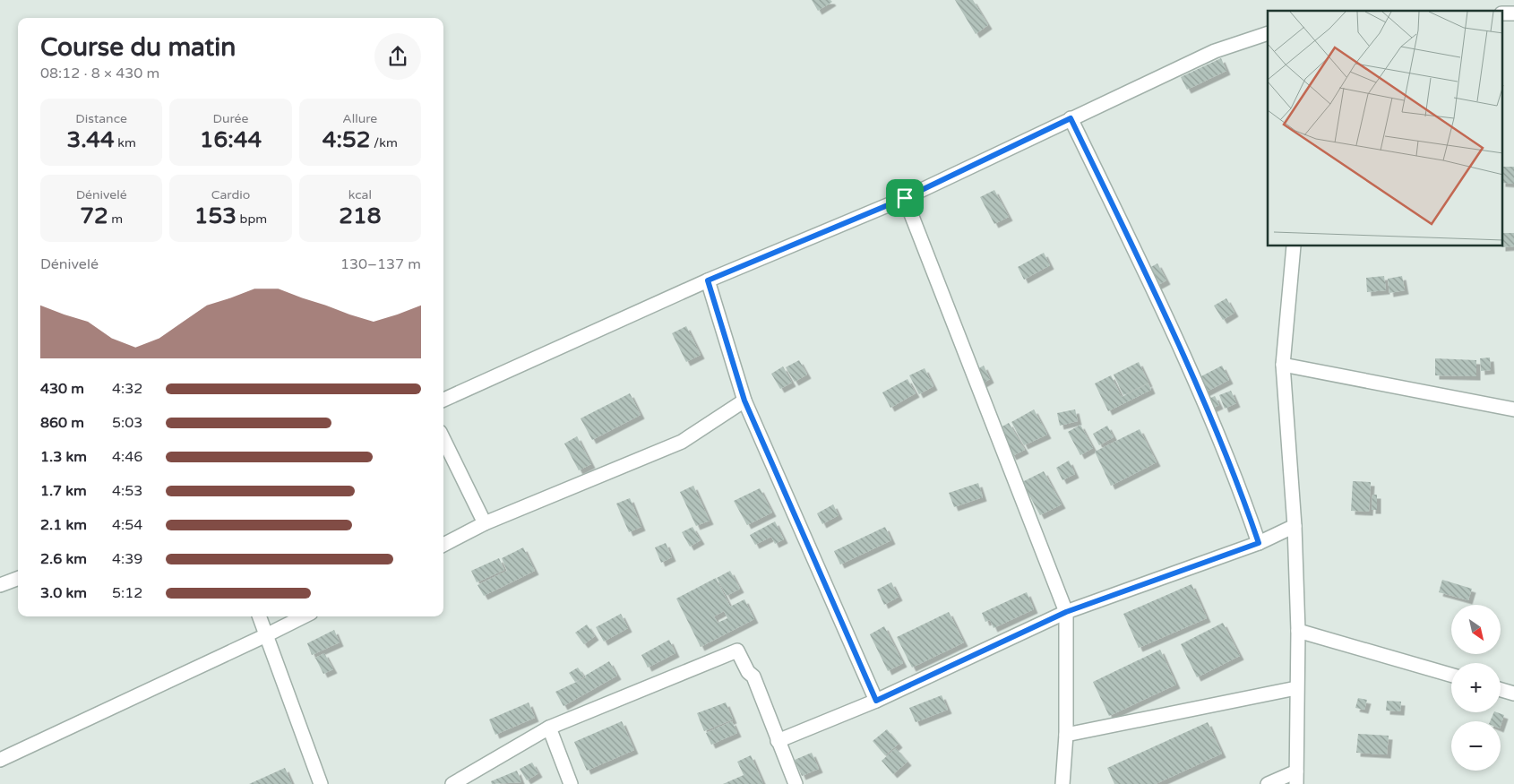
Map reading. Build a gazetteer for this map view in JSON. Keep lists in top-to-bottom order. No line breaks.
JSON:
{"north":"bottom right","page":{"heading":["Course du matin","08:12 · 8 × 430 m"],"stats":[["Distance","3.44 km"],["Durée","16:44"],["Allure","4:52 /km"],["Dénivelé","72 m"],["Cardio","153 bpm"],["kcal","218"]],"chart":["Dénivelé","130–137 m"],"list":[{"name":"430 m","note":"4:32"},{"name":"860 m","note":"5:03"},{"name":"1.3 km","note":"4:46"},{"name":"1.7 km","note":"4:53"},{"name":"2.1 km","note":"4:54"},{"name":"2.6 km","note":"4:39"},{"name":"3.0 km","note":"5:12"}],"map_buttons":["+","−"]}}
